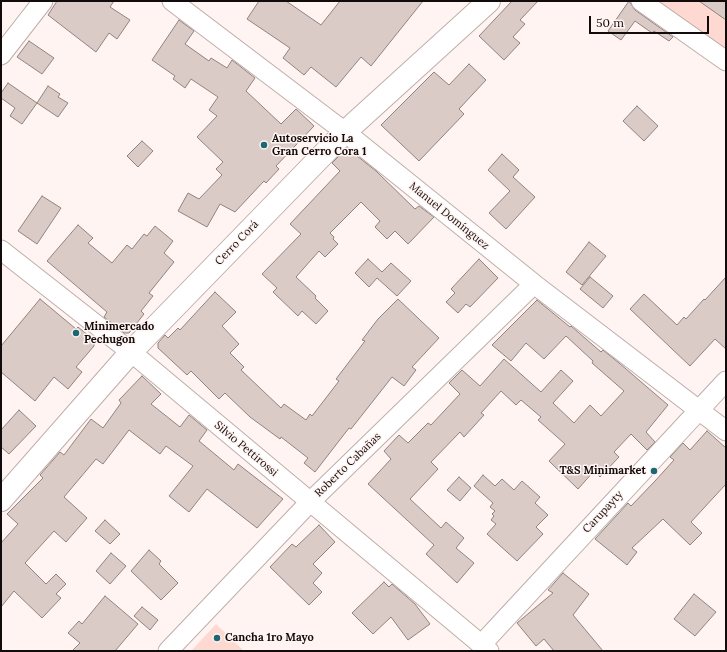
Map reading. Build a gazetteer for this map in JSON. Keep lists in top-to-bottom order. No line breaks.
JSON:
{"streets":{"street":["Manuel Domínguez","Cerro Corá","Silvio Pettirossi","Roberto Cabañas","Carupayty"]},"crossings":[["Manuel Domínguez","Cerro Corá"],["Manuel Domínguez","Roberto Cabañas"],["Manuel Domínguez","Carupayty"],["Cerro Corá","Silvio Pettirossi"],["Silvio Pettirossi","Roberto Cabañas"],["Silvio Pettirossi","Carupayty"]],"places":["Autoservicio La Gran Cerro Cora 1","Minimercado Pechugon","T&S Minimarket","Cancha 1ro Mayo"],"scale_bar":"50 m"}
